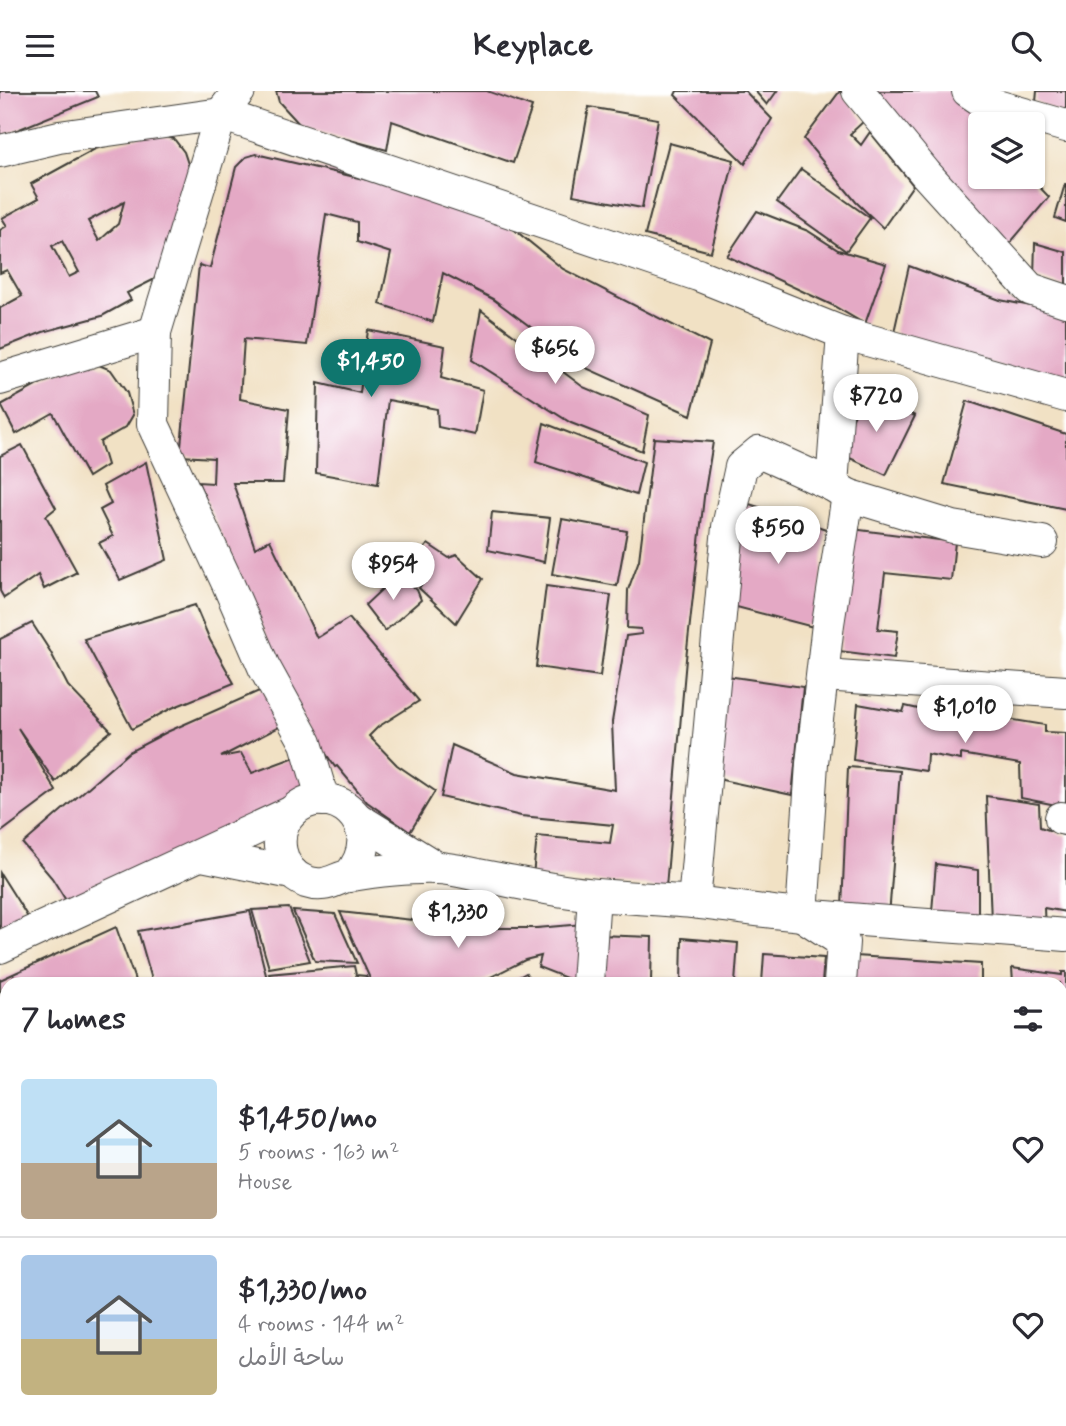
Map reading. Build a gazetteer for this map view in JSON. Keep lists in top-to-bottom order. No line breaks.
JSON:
{"page":{"header":"Keyplace","price":["$656","$1,450","$720","$550","$954","$1,010","$1,330"],"heading":"7 homes","list":[{"name":"$1,450/mo","note":"5 rooms · 163 m² · House"},{"name":"$1,330/mo","note":"4 rooms · 144 m² · ساحة الأمل"}]}}
